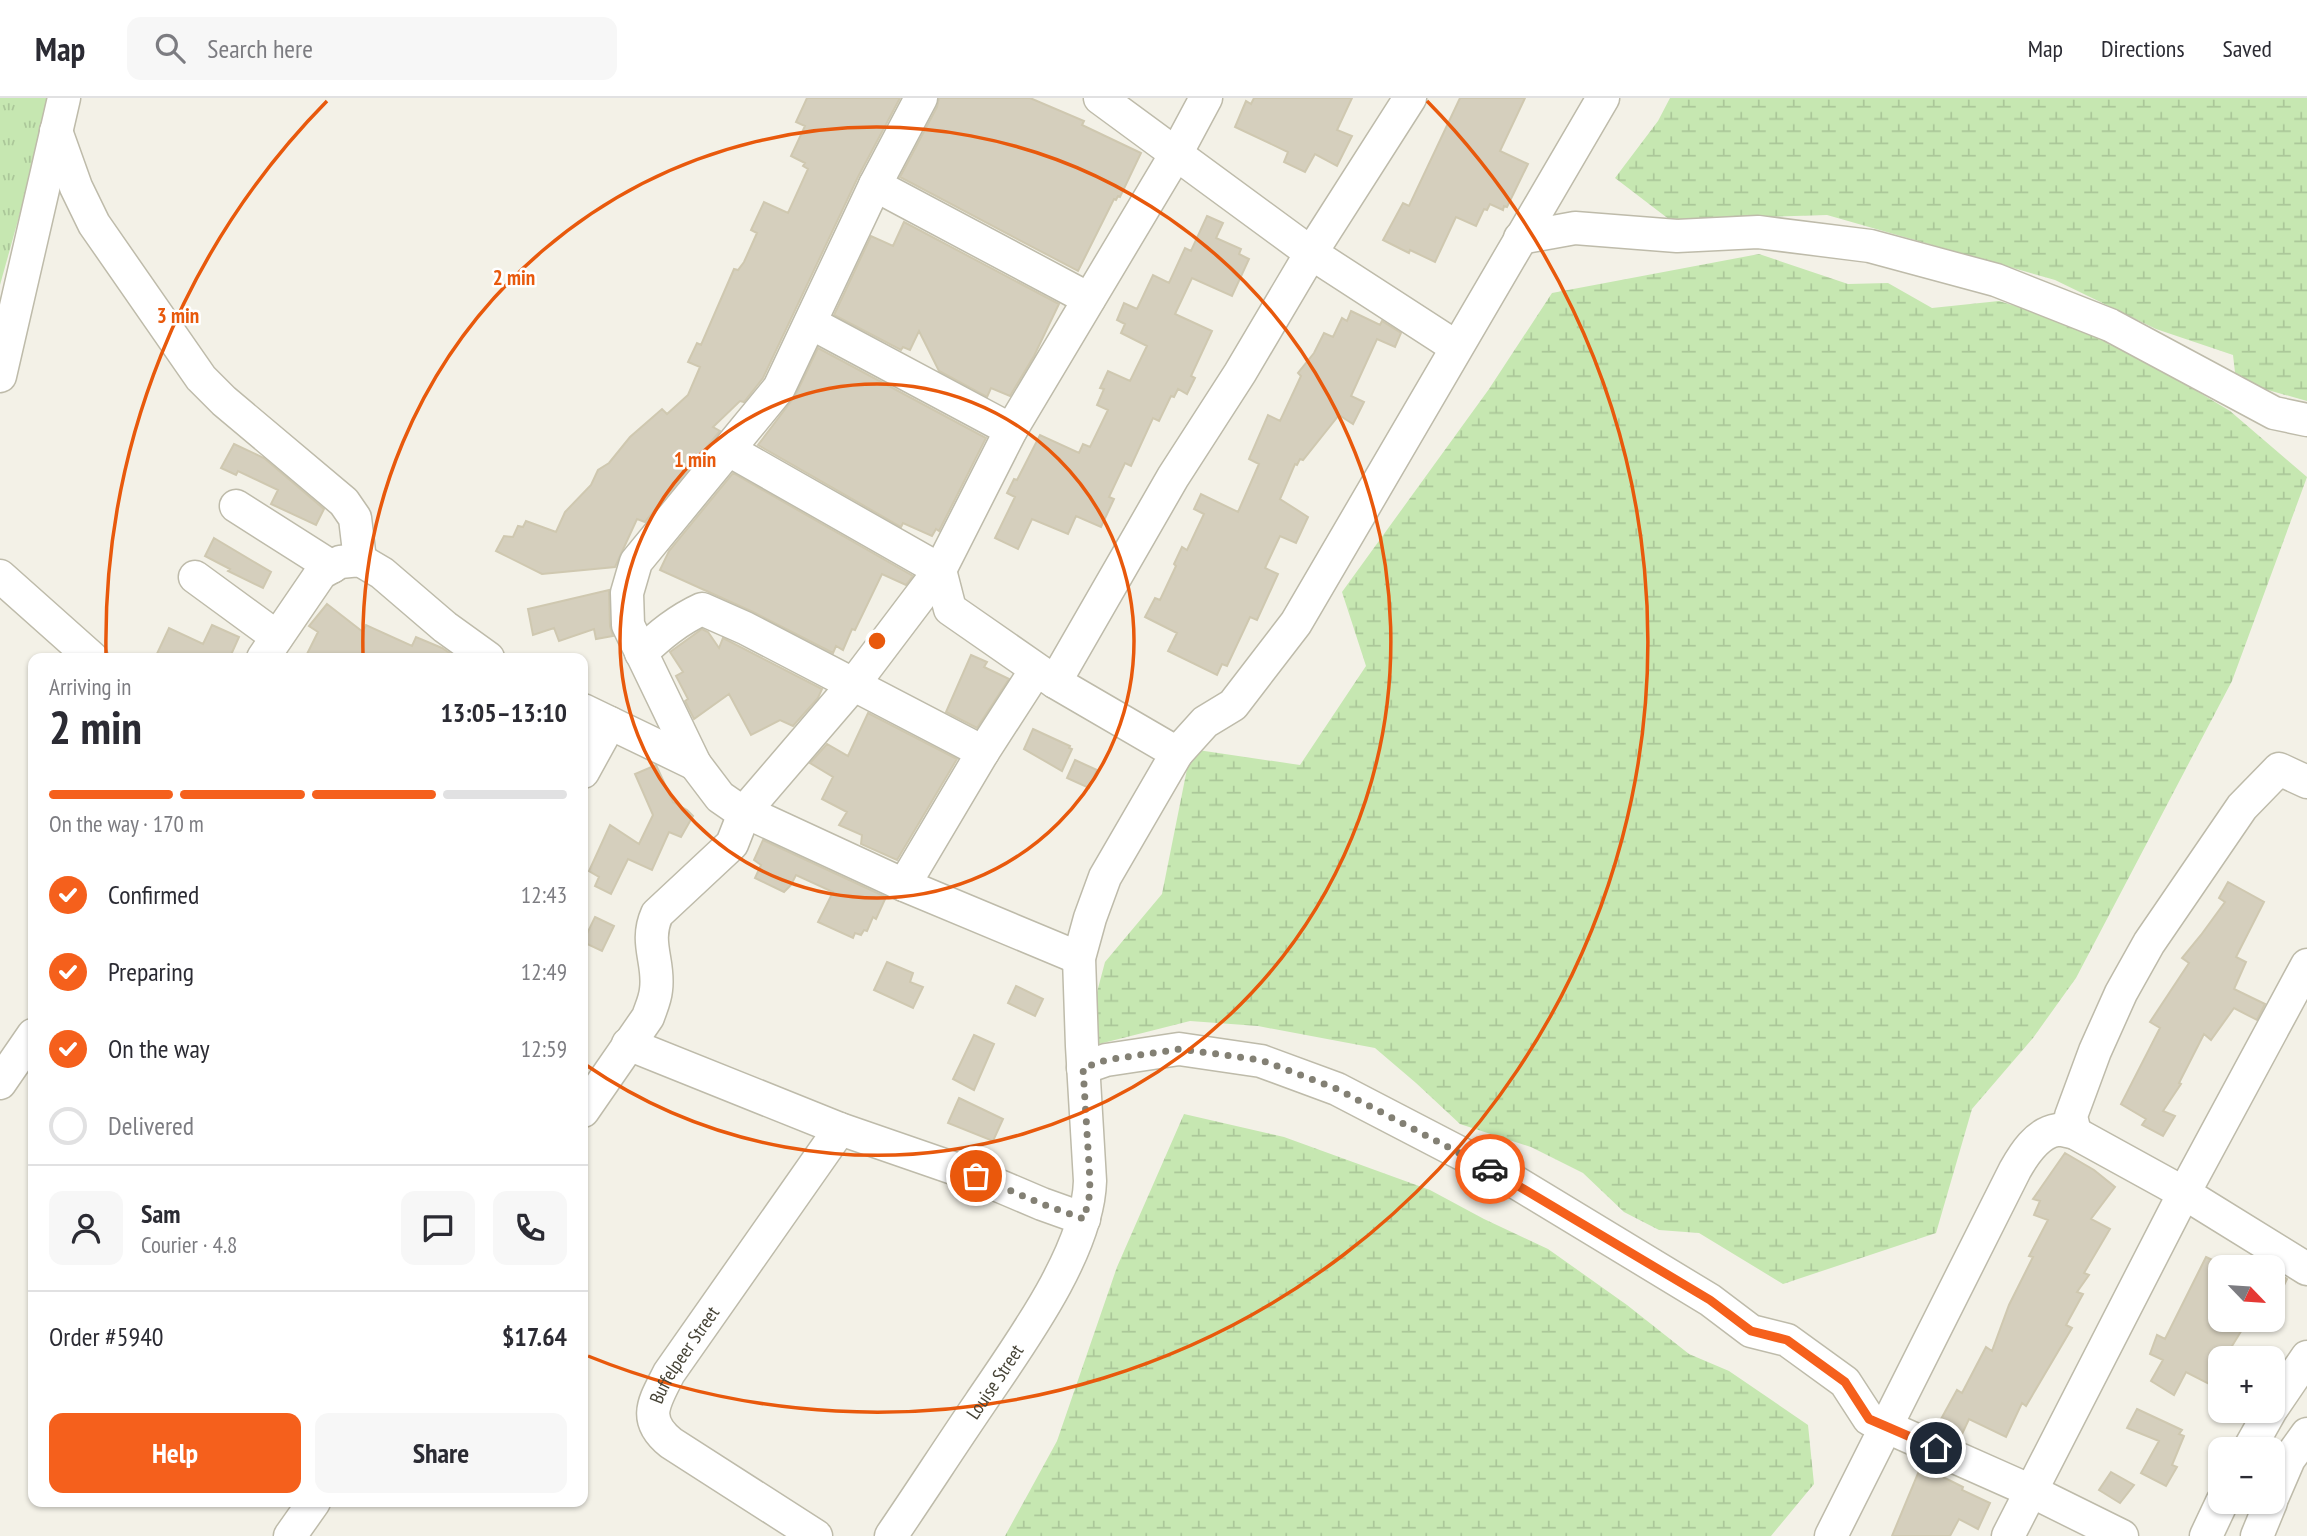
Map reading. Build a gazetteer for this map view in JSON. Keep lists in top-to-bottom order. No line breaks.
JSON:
{"streets":{"street":["Buffelpeer Street","Louise Street"]},"north":"bottom right","page":{"header":"Map","search":"Search here","nav":["Map","Directions","Saved"],"heading":["2 min","Arriving in","13:05–13:10"],"panel":["Sam","Courier · 4.8","Order #5940","$17.64"],"bar":"On the way · 170 m","list":[["Confirmed","12:43"],["Preparing","12:49"],["On the way","12:59"],"Delivered"],"map_buttons":["+","−"],"buttons":["Help","Share"]},"rings":["2 min","3 min","1 min"]}
